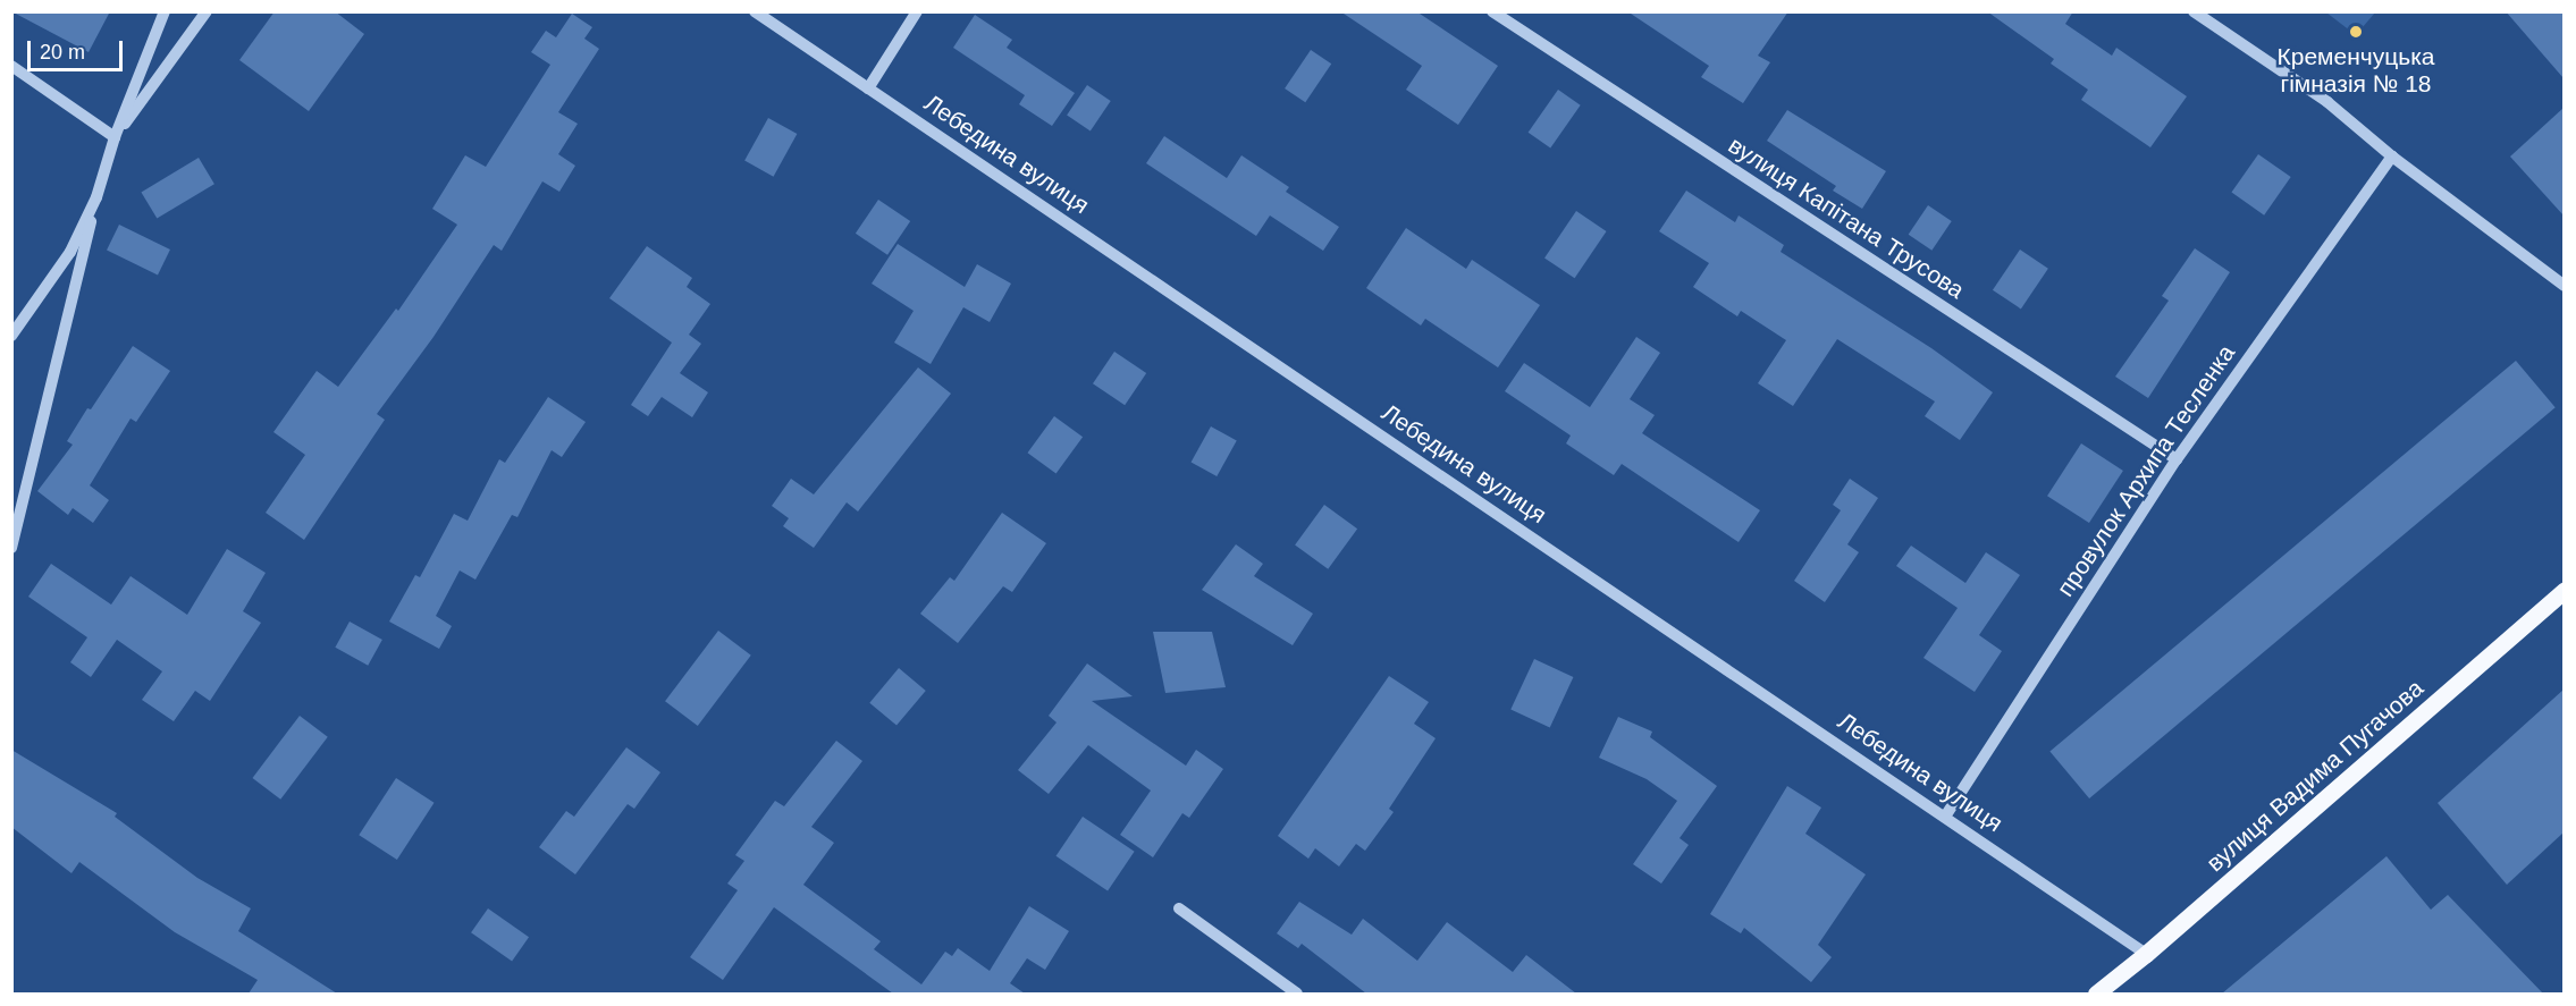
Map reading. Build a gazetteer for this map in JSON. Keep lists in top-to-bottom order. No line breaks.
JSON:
{"streets":{"main road":["вулиця Вадима Пугачова"],"street":["Лебедина вулиця","вулиця Капітана Трусова","провулок Архипа Тесленка"]},"crossings":[["Лебедина вулиця","провулок Архипа Тесленка"],["Лебедина вулиця","вулиця Вадима Пугачова"],["вулиця Капітана Трусова","провулок Архипа Тесленка"]],"places":["Кременчуцька гімназія № 18"],"scale_bar":"20 m"}
